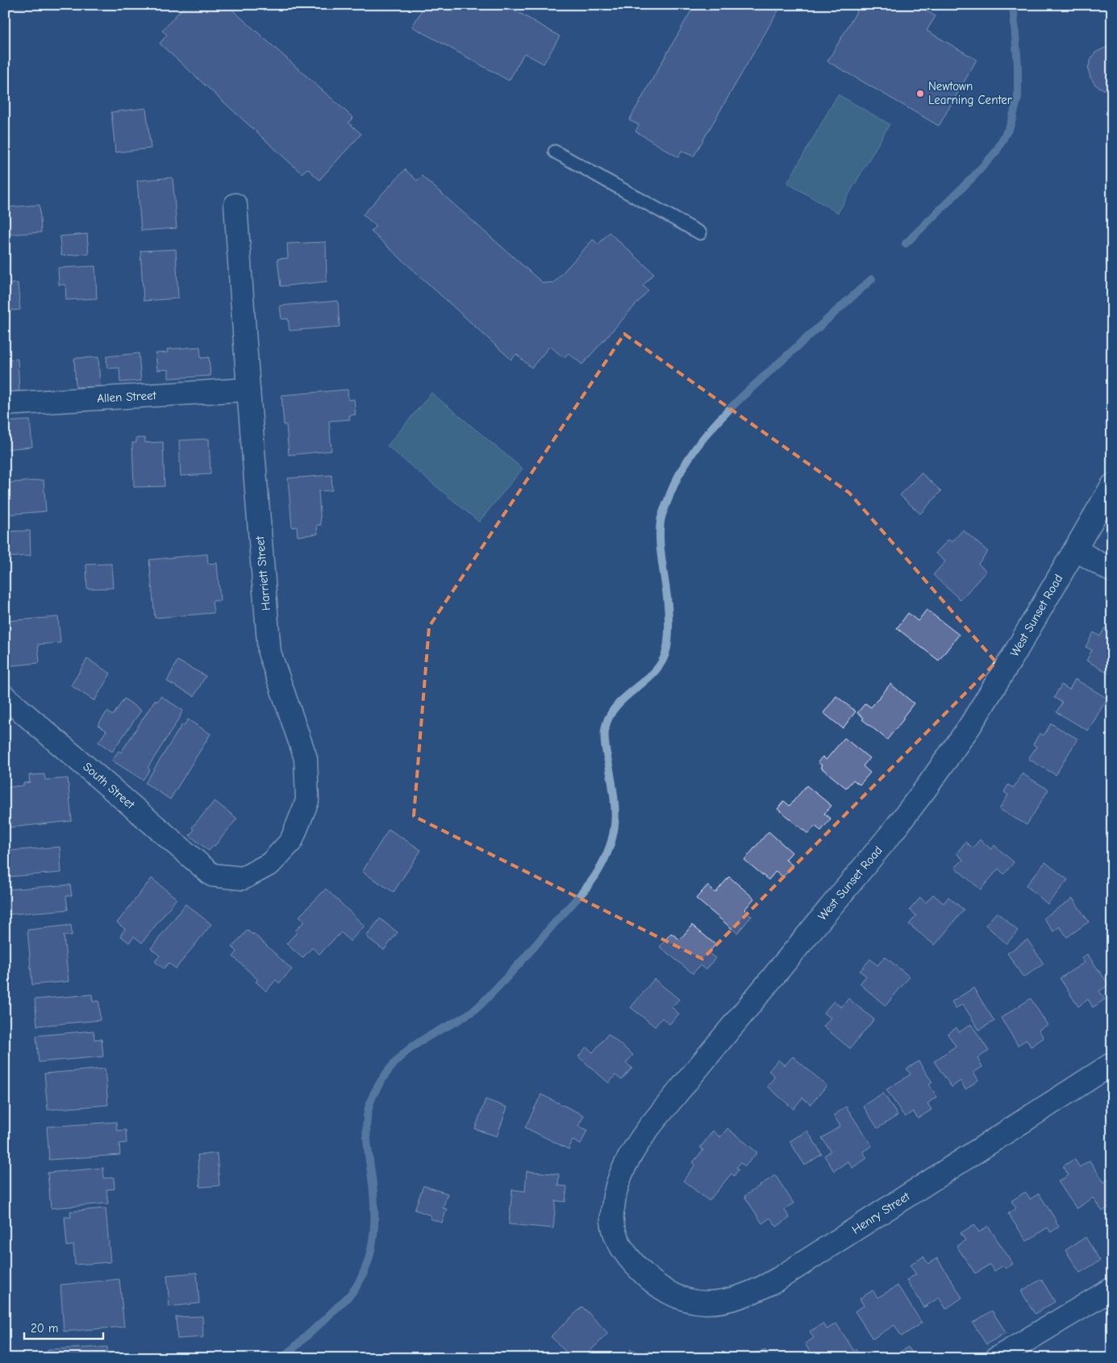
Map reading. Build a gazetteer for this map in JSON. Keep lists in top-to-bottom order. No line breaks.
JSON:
{"streets":{"street":["Allen Street","Harriett Street","West Sunset Road","South Street","Henry Street"]},"crossings":[["Allen Street","Harriett Street"],["Harriett Street","South Street"],["West Sunset Road","Henry Street"]],"places":["Newtown Learning Center"],"scale_bar":"20 m"}
